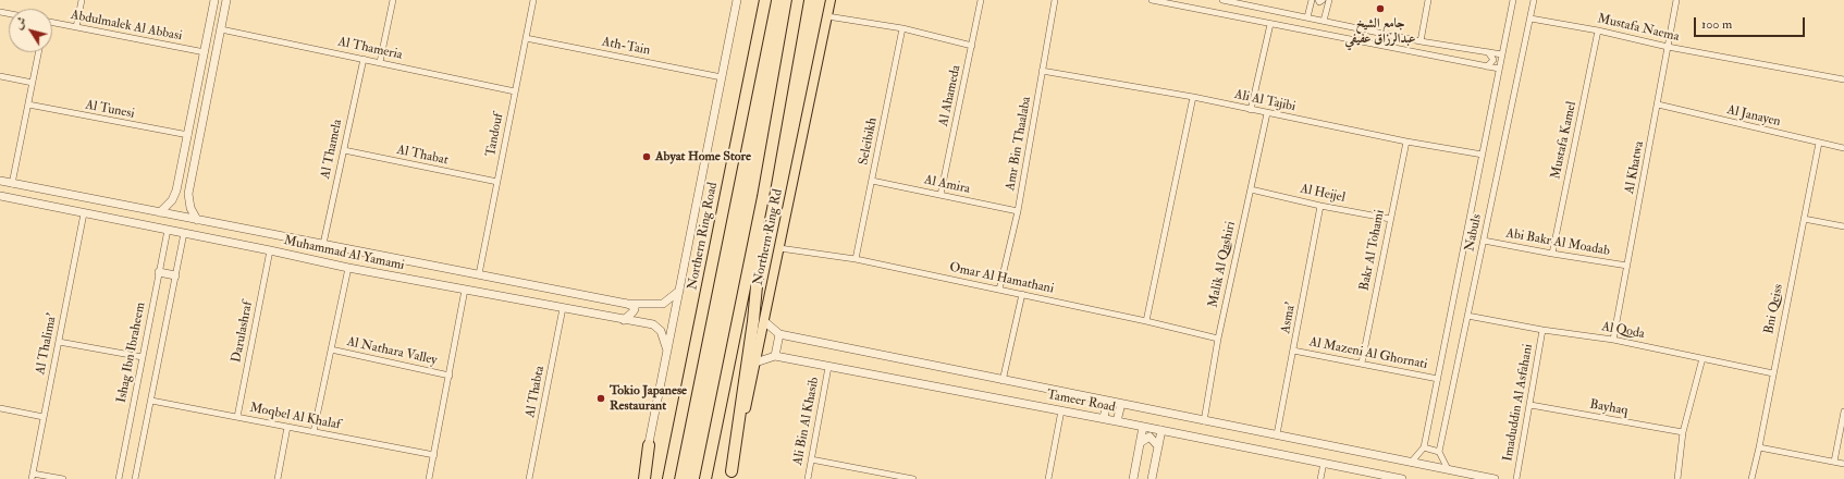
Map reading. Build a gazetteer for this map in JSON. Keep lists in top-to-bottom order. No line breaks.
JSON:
{"streets":{"highway":["Northern Ring Road"],"main road":["Northern Ring Rd"],"street":["Abdulmalek Al Abbasi","Mustafa Naema","Ath-Tain","Al Thameria","Al Ahameda","Ali Al Tajibi","Al Tunesi","Al Janayen","Tandouf","Mustafa Kamel","Seleibikh","Amr Bin Thaalaba","Al Thamela","Al Thabat","Al Khatwa","Al Amira","Al Heijel","Nabuls","Abi Bakr Al Moadab","Bakr Al Tohami","Muhammad Al Yamami","Malik Al Qashiri","Omar Al Hamathani","Bni Qeiss","Asma'","Al Qoda","Darulashraf","Al Thalima'","Al Nathara Valley","Ishag Ibn Ibraheem","Al Mazeni Al Ghornati","Al Thabta","Tameer Road","Imaduddin Al Asfahani","Bayhaq","Moqbel Al Khalaf","Ali Bin Al Khasib"]},"crossings":[["Mustafa Naema","Mustafa Kamel"],["Mustafa Naema","Al Khatwa"],["Mustafa Naema","Nabuls"],["Ath-Tain","Tandouf"],["Al Thameria","Tandouf"],["Al Thameria","Al Thamela"],["Al Ahameda","Al Amira"],["Ali Al Tajibi","Amr Bin Thaalaba"],["Ali Al Tajibi","Nabuls"],["Ali Al Tajibi","Bakr Al Tohami"],["Ali Al Tajibi","Malik Al Qashiri"],["Al Janayen","Al Khatwa"],["Al Janayen","Bni Qeiss"],["Tandouf","Al Thabat"],["Tandouf","Muhammad Al Yamami"],["Mustafa Kamel","Abi Bakr Al Moadab"],["Seleibikh","Al Amira"],["Seleibikh","Omar Al Hamathani"],["Amr Bin Thaalaba","Al Amira"],["Amr Bin Thaalaba","Omar Al Hamathani"],["Al Thamela","Al Thabat"],["Al Thamela","Muhammad Al Yamami"],["Al Khatwa","Abi Bakr Al Moadab"],["Al Khatwa","Al Qoda"],["Al Heijel","Bakr Al Tohami"],["Al Heijel","Malik Al Qashiri"],["Al Heijel","Asma'"],["Nabuls","Abi Bakr Al Moadab"],["Nabuls","Al Qoda"],["Nabuls","Al Mazeni Al Ghornati"],["Northern Ring Rd","Omar Al Hamathani"],["Northern Ring Rd","Tameer Road"],["Bakr Al Tohami","Al Mazeni Al Ghornati"],["Muhammad Al Yamami","Darulashraf"],["Muhammad Al Yamami","Al Thalima'"],["Muhammad Al Yamami","Ishag Ibn Ibraheem"],["Muhammad Al Yamami","Al Thabta"],["Malik Al Qashiri","Omar Al Hamathani"],["Bni Qeiss","Al Qoda"],["Asma'","Al Mazeni Al Ghornati"],["Al Qoda","Imaduddin Al Asfahani"],["Darulashraf","Moqbel Al Khalaf"],["Tameer Road","Ali Bin Al Khasib"],["Imaduddin Al Asfahani","Bayhaq"]],"places":["جامع الشيخ عبدالرزاق عفيفي","Abyat Home Store","Tokio Japanese Restaurant"],"scale_bar":"100 m","north":"top left"}
